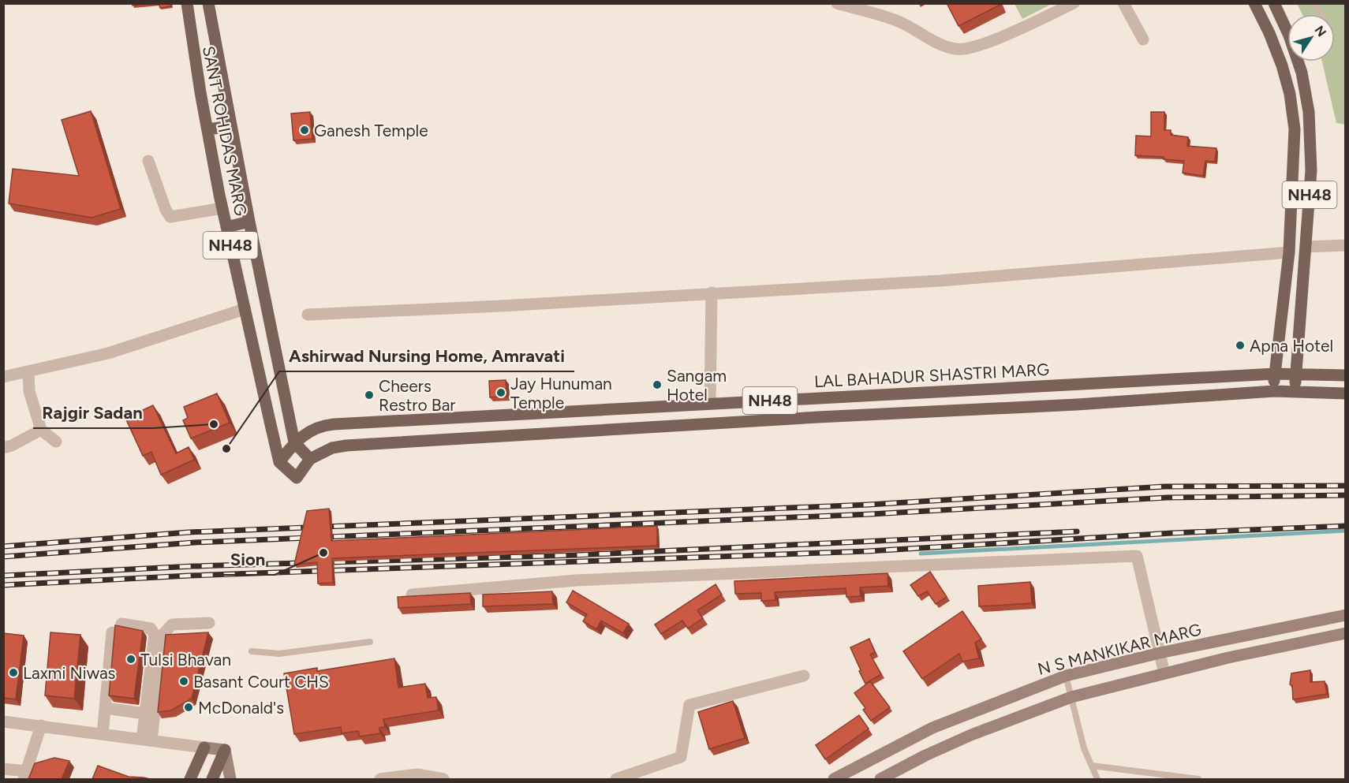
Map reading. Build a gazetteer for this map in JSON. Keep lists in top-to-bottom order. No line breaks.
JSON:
{"streets":{"main road":["SANT ROHIDAS MARG","NH48","LAL BAHADUR SHASTRI MARG","N S MANKIKAR MARG"]},"crossings":[["SANT ROHIDAS MARG","NH48"],["SANT ROHIDAS MARG","LAL BAHADUR SHASTRI MARG"],["NH48","LAL BAHADUR SHASTRI MARG"]],"places":["Ganesh Temple","Apna Hotel","Sangam Hotel","Jay Hunuman Temple","Cheers Restro Bar","Rajgir Sadan","Ashirwad Nursing Home, Amravati","Sion","Tulsi Bhavan","Laxmi Niwas","Basant Court CHS","McDonald's"],"north":"top right"}
